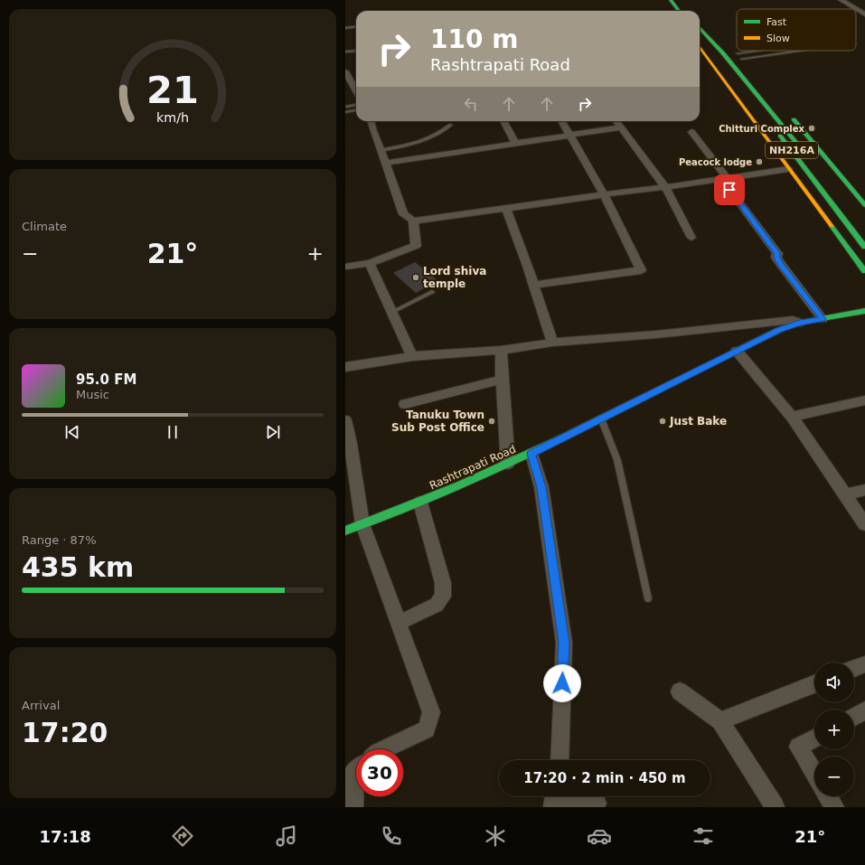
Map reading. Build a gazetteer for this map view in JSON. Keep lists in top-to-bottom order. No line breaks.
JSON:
{"streets":{"main road":["NH216A","Rashtrapati Road"]},"places":["Chitturi Complex","Peacock lodge","Lord shiva temple","Tanuku Town Sub Post Office","Just Bake"],"legend":["Fast","Slow"],"page":{"turn":["110 m","Rashtrapati Road"],"tile":["Climate",["Range · 87%","435 km"],["Arrival","17:20"]],"heat":["−","21°","+"],"song":["95.0 FM","Music"],"map_buttons":["+","−"],"limit":"30","trip":"17:20 · 2 min · 450 m","tabs":["17:18","21°"],"gauge":["21","km/h"]}}
